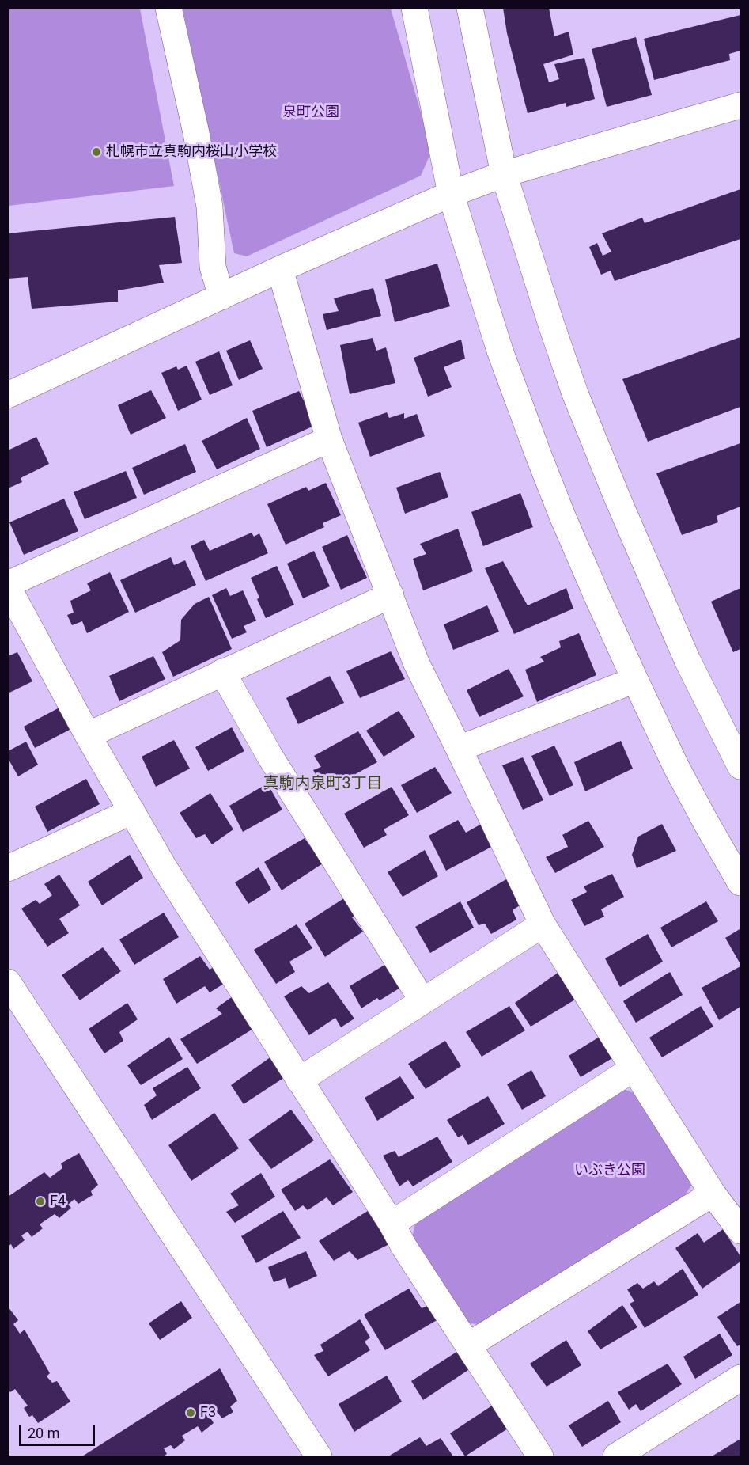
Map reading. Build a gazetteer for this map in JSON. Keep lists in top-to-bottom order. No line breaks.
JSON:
{"districts":["真駒内泉町3丁目"],"parks":["泉町公園","いぶき公園"],"places":["札幌市立真駒内桜山小学校","F4","F3"],"scale_bar":"20 m"}
